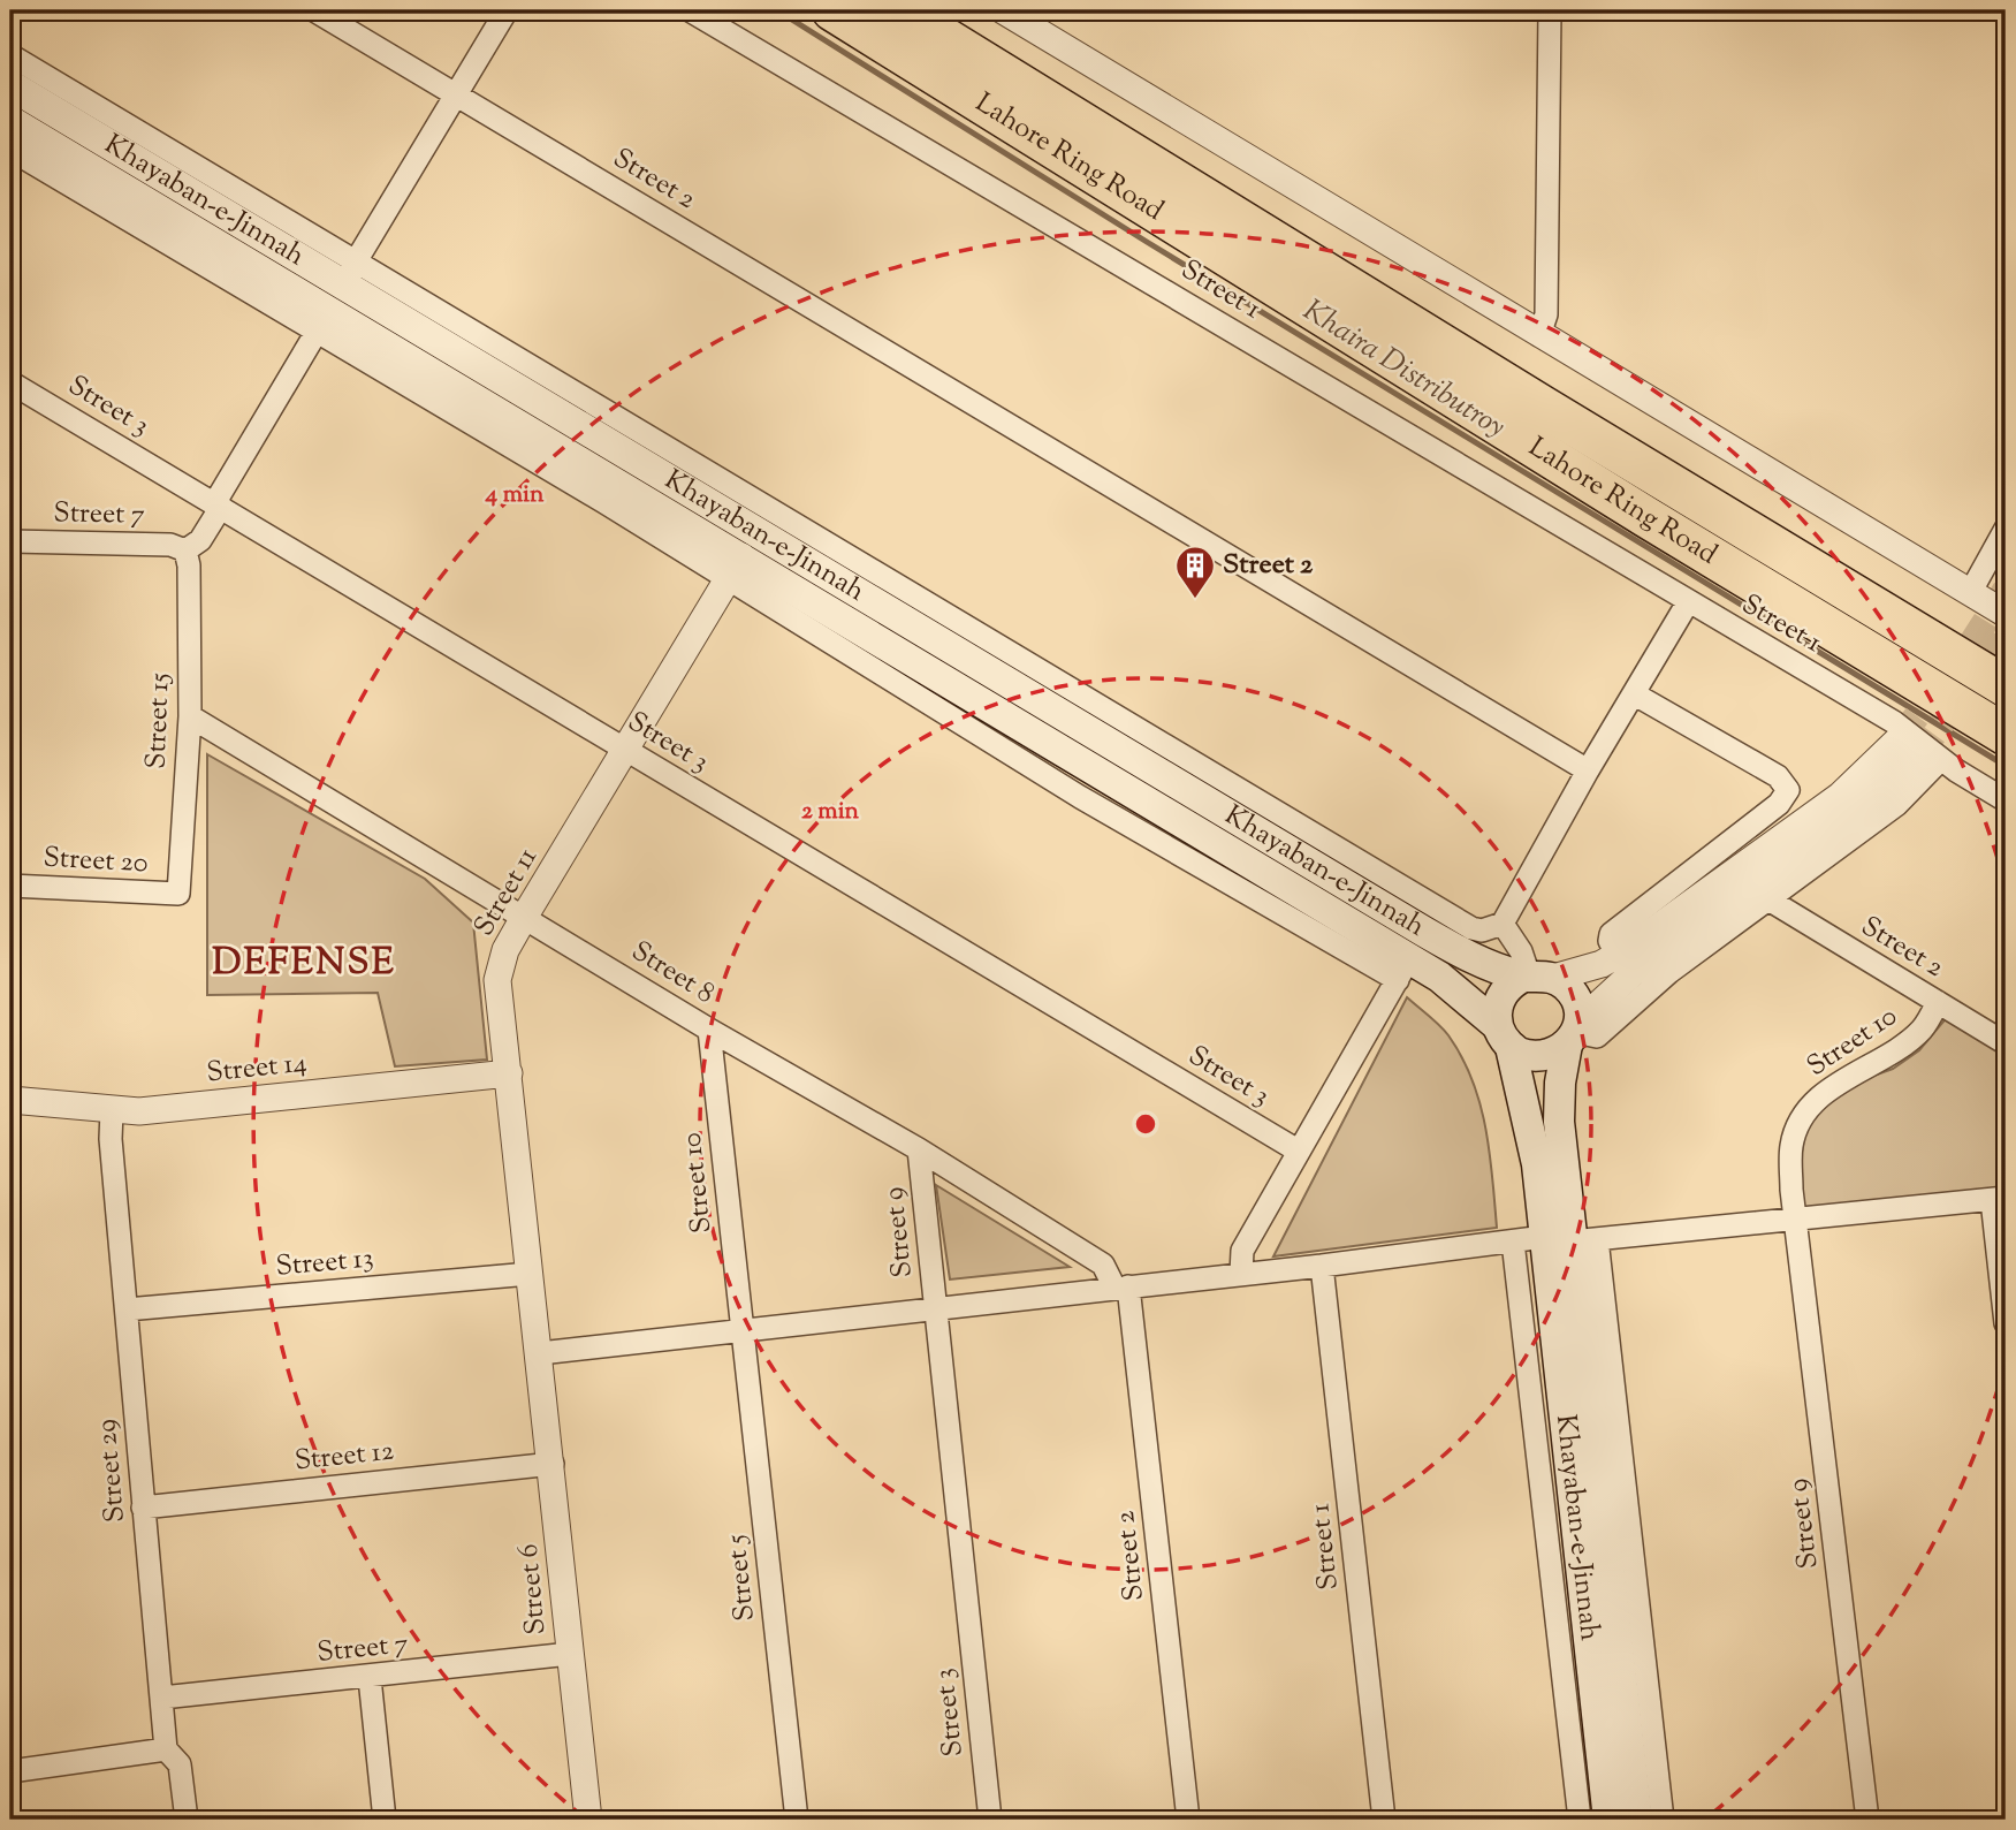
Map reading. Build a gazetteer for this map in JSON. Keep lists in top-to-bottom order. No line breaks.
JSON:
{"streets":{"highway":["Lahore Ring Road"],"main road":["Khayaban-e-Jinnah"],"street":["Street 2","Street 1","Street 3","Street 7","Street 15","Street 20","Street 11","Street 8","Street 10","Street 14","Street 9","Street 13","Street 12","Street 29","Street 5","Street 6"]},"crossings":[["Street 2","Street 8"],["Street 2","Street 10"],["Khayaban-e-Jinnah","Street 11"],["Street 3","Street 11"],["Street 3","Street 9"],["Street 7","Street 15"],["Street 7","Street 29"],["Street 7","Street 6"],["Street 15","Street 20"],["Street 15","Street 8"],["Street 11","Street 8"],["Street 11","Street 14"],["Street 11","Street 13"],["Street 11","Street 6"],["Street 8","Street 10"],["Street 8","Street 9"],["Street 10","Street 9"],["Street 10","Street 5"],["Street 14","Street 29"],["Street 13","Street 29"],["Street 12","Street 29"],["Street 12","Street 6"]],"districts":["DEFENSE"],"water":["Khaira Distributroy"],"places":{"building":["Street 2"]},"rings":["4 min","2 min"]}
